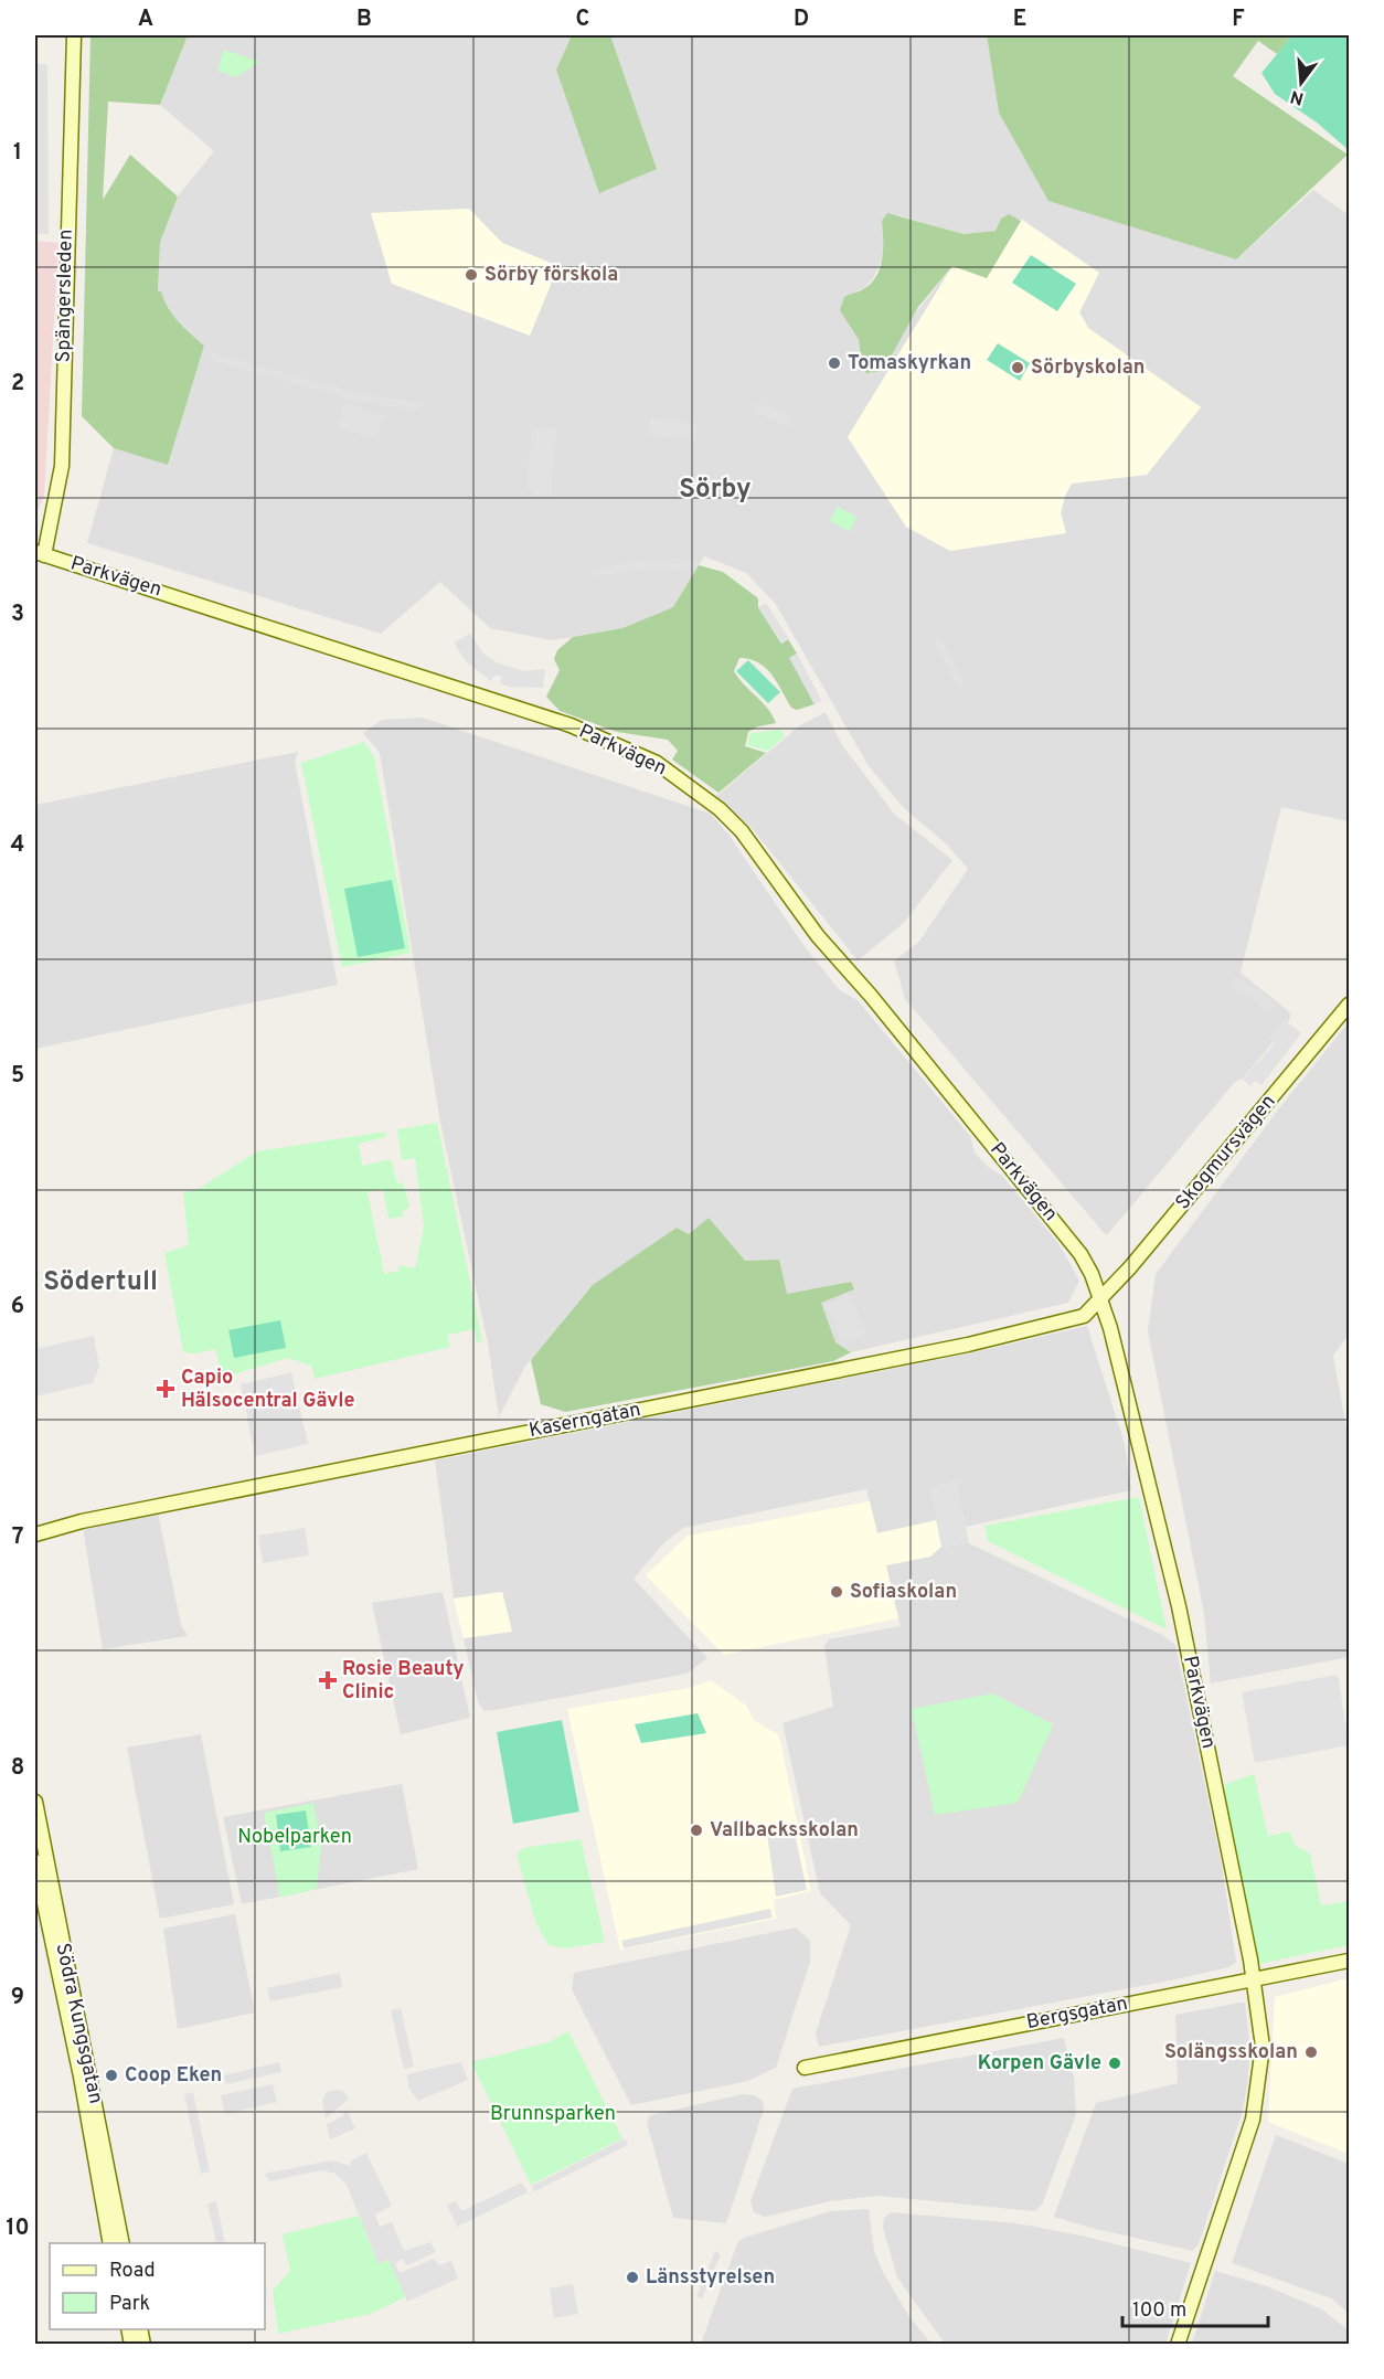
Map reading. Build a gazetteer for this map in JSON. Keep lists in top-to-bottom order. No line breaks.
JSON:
{"streets":{"main road":["Spängersleden","Parkvägen","Skogmursvägen","Kaserngatan","Bergsgatan","Södra Kungsgatan"]},"crossings":[["Spängersleden","Parkvägen"],["Parkvägen","Skogmursvägen"],["Parkvägen","Kaserngatan"],["Parkvägen","Bergsgatan"],["Skogmursvägen","Kaserngatan"]],"districts":["Sörby","Södertull"],"parks":["Nobelparken","Brunnsparken"],"places":{"other":["Sörby förskola","Tomaskyrkan","Sörbyskolan","Sofiaskolan","Vallbacksskolan","Solängsskolan","Korpen Gävle","Coop Eken","Länsstyrelsen"],"health":["Capio Hälsocentral Gävle","Rosie Beauty Clinic"]},"legend":["Road","Park"],"scale_bar":"100 m","north":"bottom","grid":{"columns":["A","B","C","D","E","F"],"rows":["1","2","3","4","5","6","7","8","9","10"]}}
